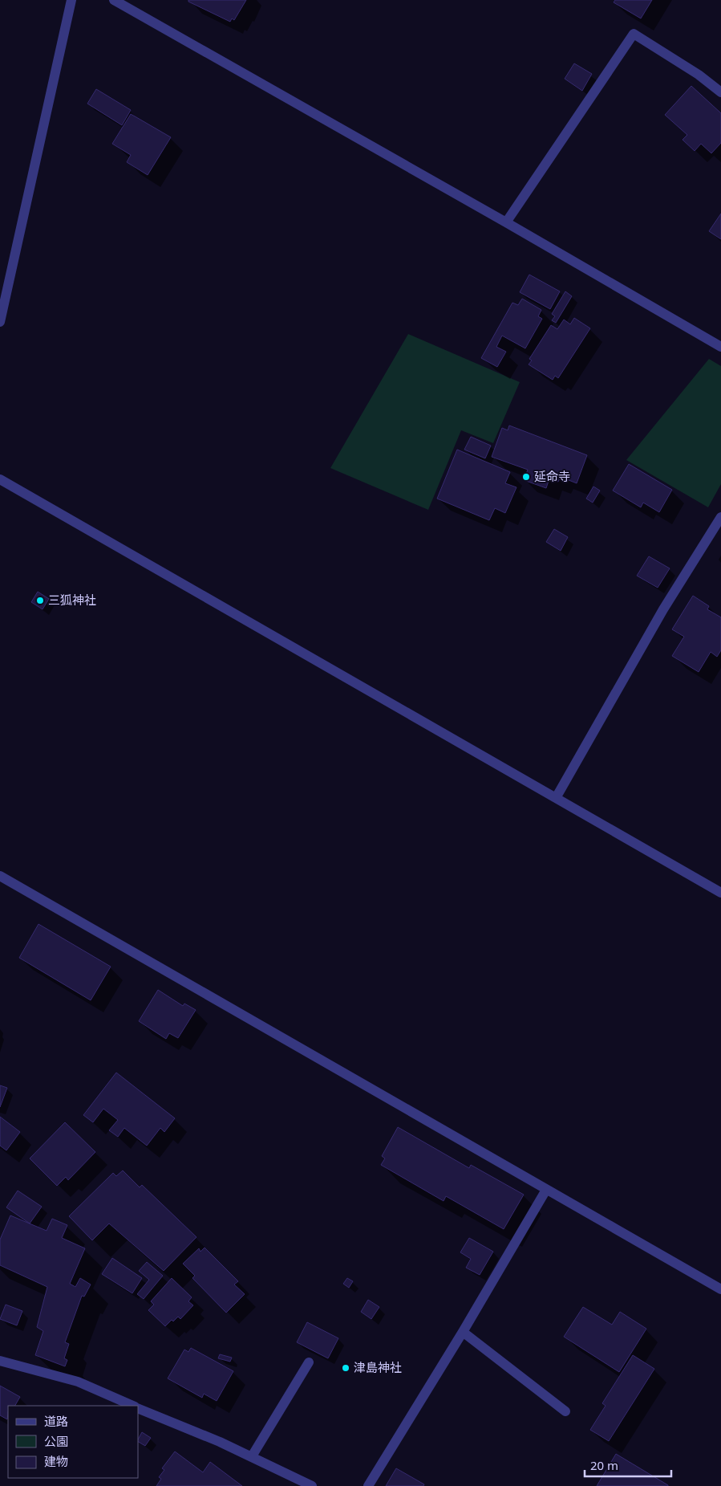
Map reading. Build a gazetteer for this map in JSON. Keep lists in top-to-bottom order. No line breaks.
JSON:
{"places":["延命寺","三狐神社","津島神社"],"legend":["道路","公園","建物"],"scale_bar":"20 m"}
